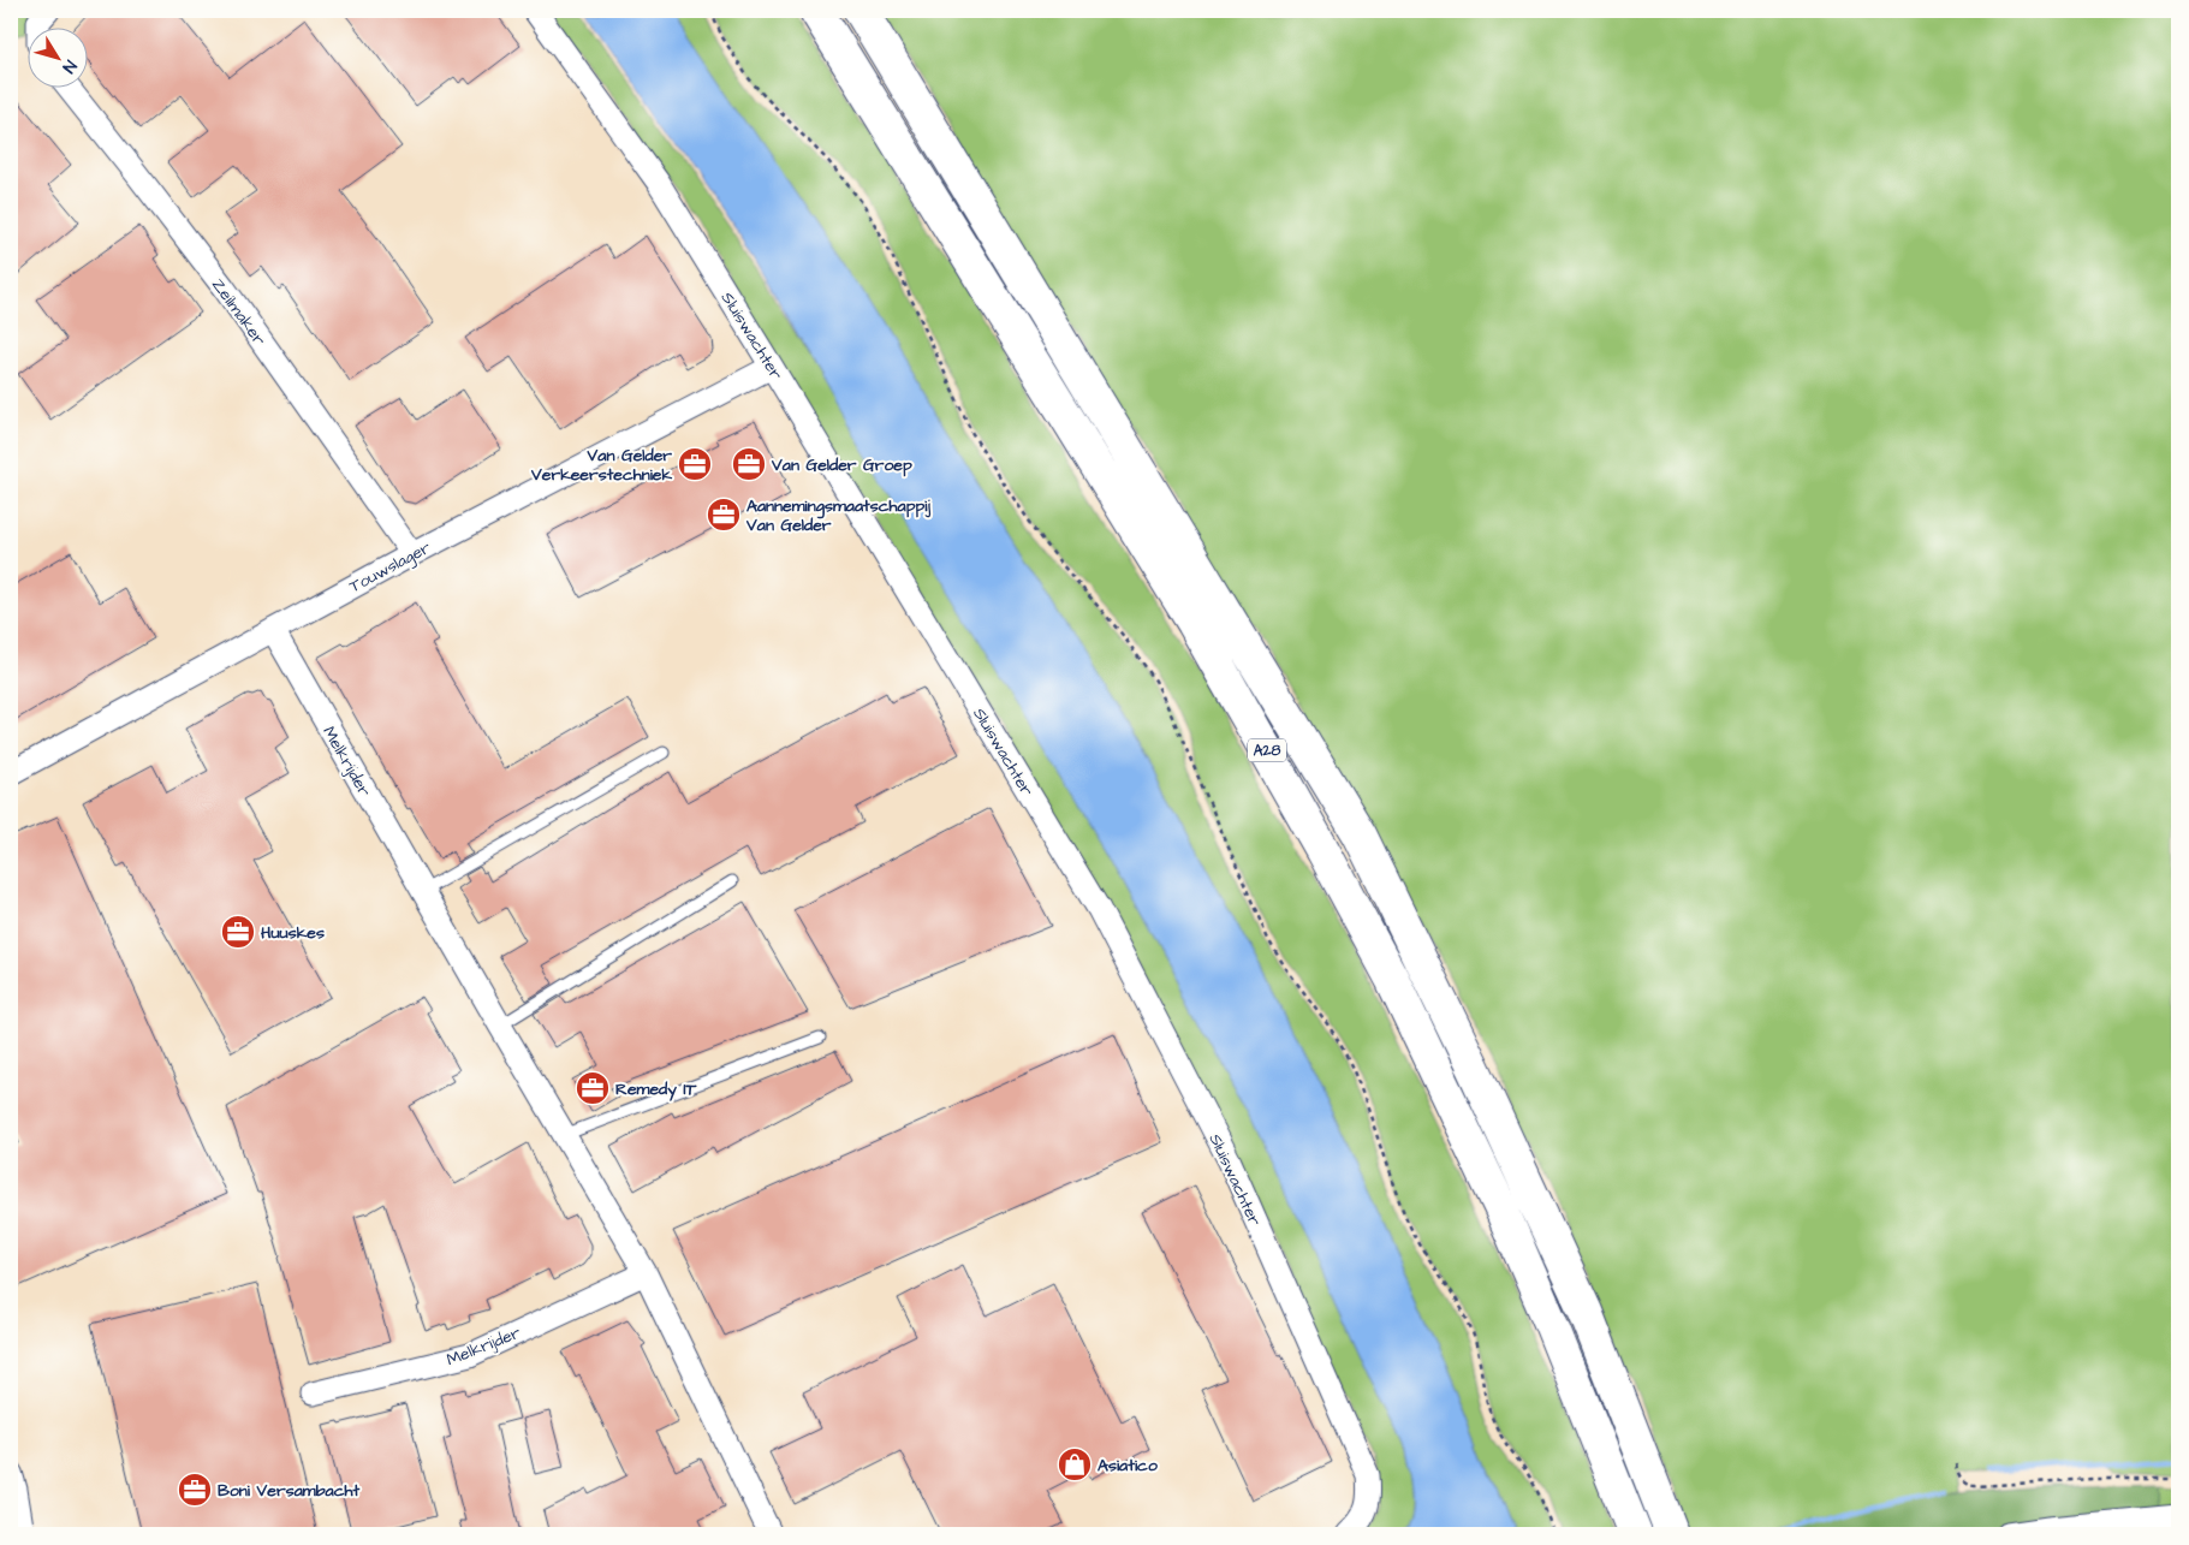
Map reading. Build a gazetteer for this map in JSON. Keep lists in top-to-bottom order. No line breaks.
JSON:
{"streets":{"highway":["A28"],"street":["Zeilmaker","Sluiswachter","Touwslager","Melkrijder"]},"crossings":[["Zeilmaker","Touwslager"],["Sluiswachter","Touwslager"],["Touwslager","Melkrijder"]],"places":{"office":["Van Gelder Verkeerstechniek","Van Gelder Groep","Aannemingsmaatschappij Van Gelder","Huuskes","Remedy IT","Boni Versambacht"],"shop":["Asiatico"]},"north":"bottom right"}
